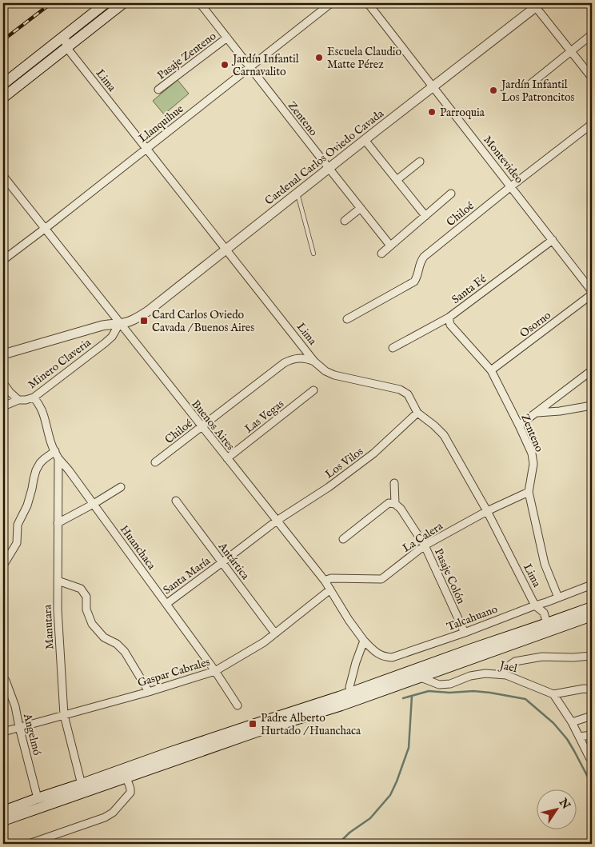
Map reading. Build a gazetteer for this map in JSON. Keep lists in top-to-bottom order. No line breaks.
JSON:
{"streets":{"street":["Pasaje Zenteno","Lima","Zenteno","Llanquihue","Cardenal Carlos Oviedo Cavada","Montevideo","Chiloé","Santa Fé","Osorno","Minero Claveria","Las Vegas","Buenos Aires","Los Vilos","La Calera","Huanchaca","Antártica","Santa María","Pasaje Colón","Talcahuano","Manutara","Jael","Gaspar Cabrales","Angelmó"]},"crossings":[["Pasaje Zenteno","Zenteno"],["Lima","Llanquihue"],["Lima","Cardenal Carlos Oviedo Cavada"],["Lima","Chiloé"],["Lima","Los Vilos"],["Lima","La Calera"],["Lima","Talcahuano"],["Zenteno","Llanquihue"],["Zenteno","Cardenal Carlos Oviedo Cavada"],["Zenteno","Santa Fé"],["Zenteno","Osorno"],["Zenteno","La Calera"],["Zenteno","Talcahuano"],["Llanquihue","Buenos Aires"],["Cardenal Carlos Oviedo Cavada","Montevideo"],["Cardenal Carlos Oviedo Cavada","Minero Claveria"],["Cardenal Carlos Oviedo Cavada","Buenos Aires"],["Montevideo","Chiloé"],["Montevideo","Santa Fé"],["Chiloé","Buenos Aires"],["Minero Claveria","Buenos Aires"],["Minero Claveria","Huanchaca"],["Las Vegas","Buenos Aires"],["Buenos Aires","Los Vilos"],["Buenos Aires","La Calera"],["Buenos Aires","Santa María"],["Buenos Aires","Talcahuano"],["Buenos Aires","Gaspar Cabrales"],["Los Vilos","Santa María"],["La Calera","Pasaje Colón"],["Huanchaca","Santa María"],["Huanchaca","Manutara"],["Huanchaca","Gaspar Cabrales"],["Antártica","Santa María"],["Antártica","Gaspar Cabrales"],["Pasaje Colón","Talcahuano"],["Manutara","Gaspar Cabrales"],["Gaspar Cabrales","Angelmó"]],"places":{"other":["Escuela Claudio Matte Pérez","Jardín Infantil Carnavalito","Jardín Infantil Los Patroncitos","Parroquia"],"transit":["Card Carlos Oviedo Cavada / Buenos Aires","Padre Alberto Hurtado / Huanchaca"]},"north":"top right"}
